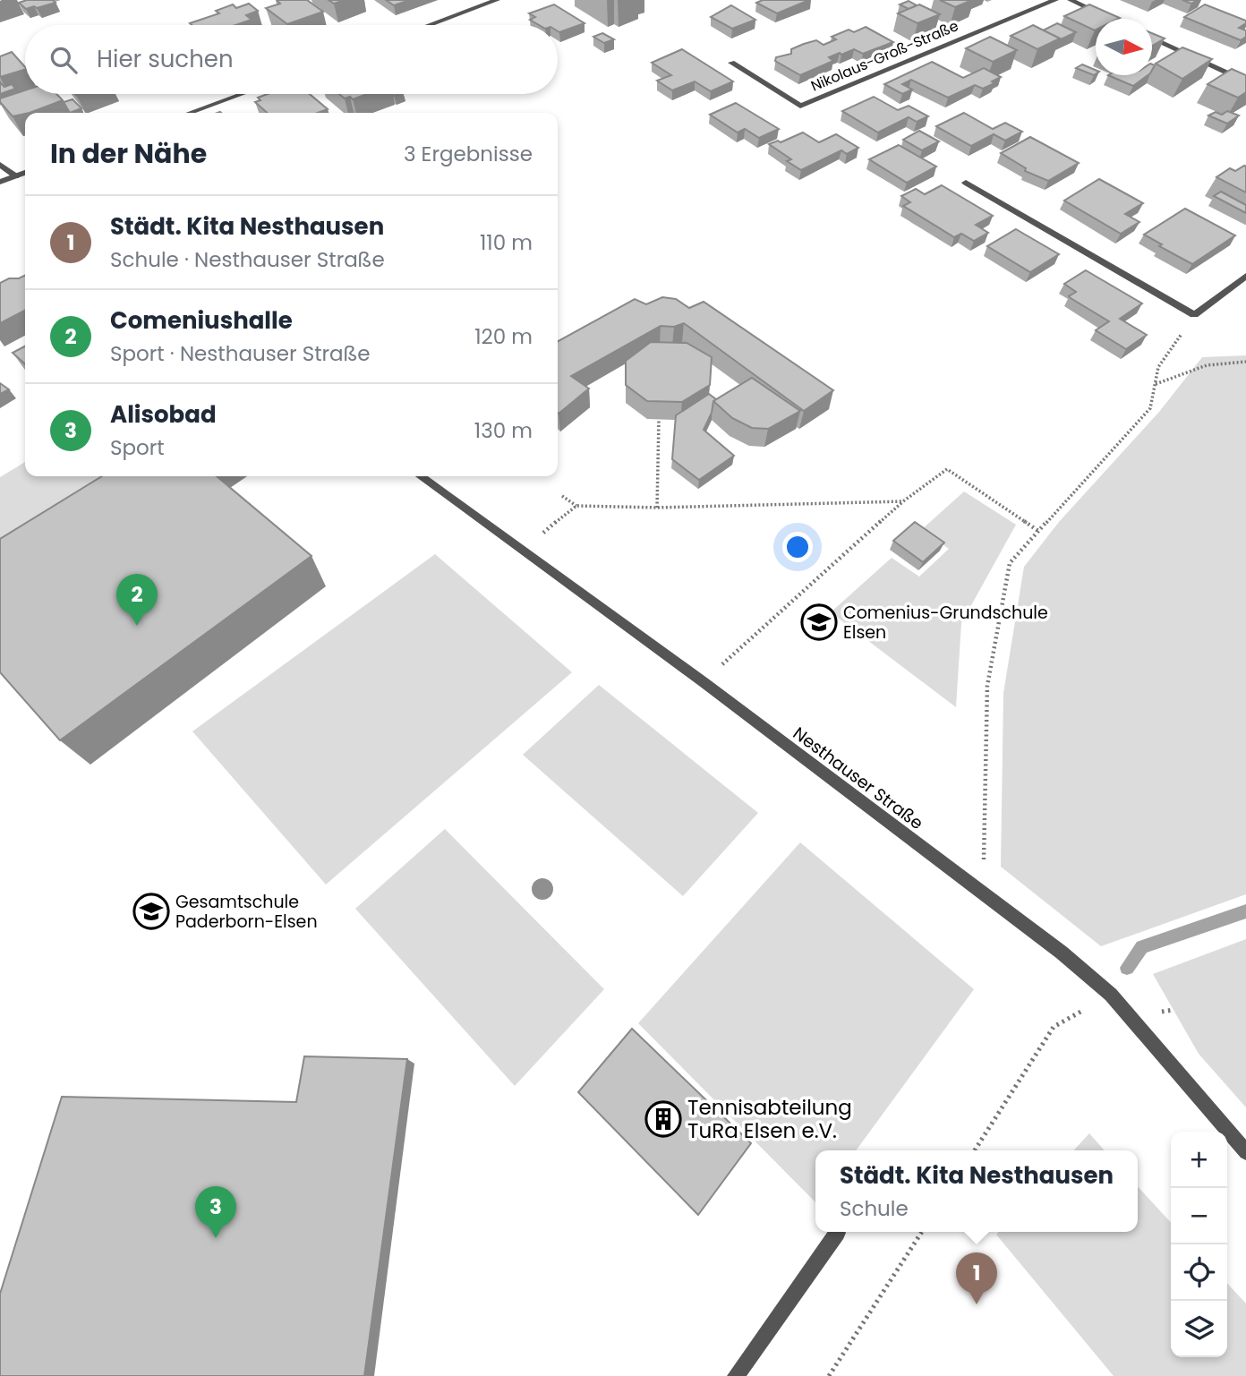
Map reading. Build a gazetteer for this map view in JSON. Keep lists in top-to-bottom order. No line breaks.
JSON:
{"streets":{"street":["Nikolaus-Groß-Straße","Nesthauser Straße"]},"places":{"school or university":["Comenius-Grundschule Elsen","Gesamtschule Paderborn-Elsen"],"building":["Tennisabteilung TuRa Elsen e.V."]},"north":"right","page":{"search":"Hier suchen","heading":["In der Nähe","3 Ergebnisse"],"list":[{"mark":"1","name":"Städt. Kita Nesthausen","note":"Schule · Nesthauser Straße","value":"110 m"},{"mark":"2","name":"Comeniushalle","note":"Sport · Nesthauser Straße","value":"120 m"},{"mark":"3","name":"Alisobad","note":"Sport","value":"130 m"}],"pins":["2","3","1"],"map_buttons":["+","−"],"popup":["Städt. Kita Nesthausen","Schule"]}}
